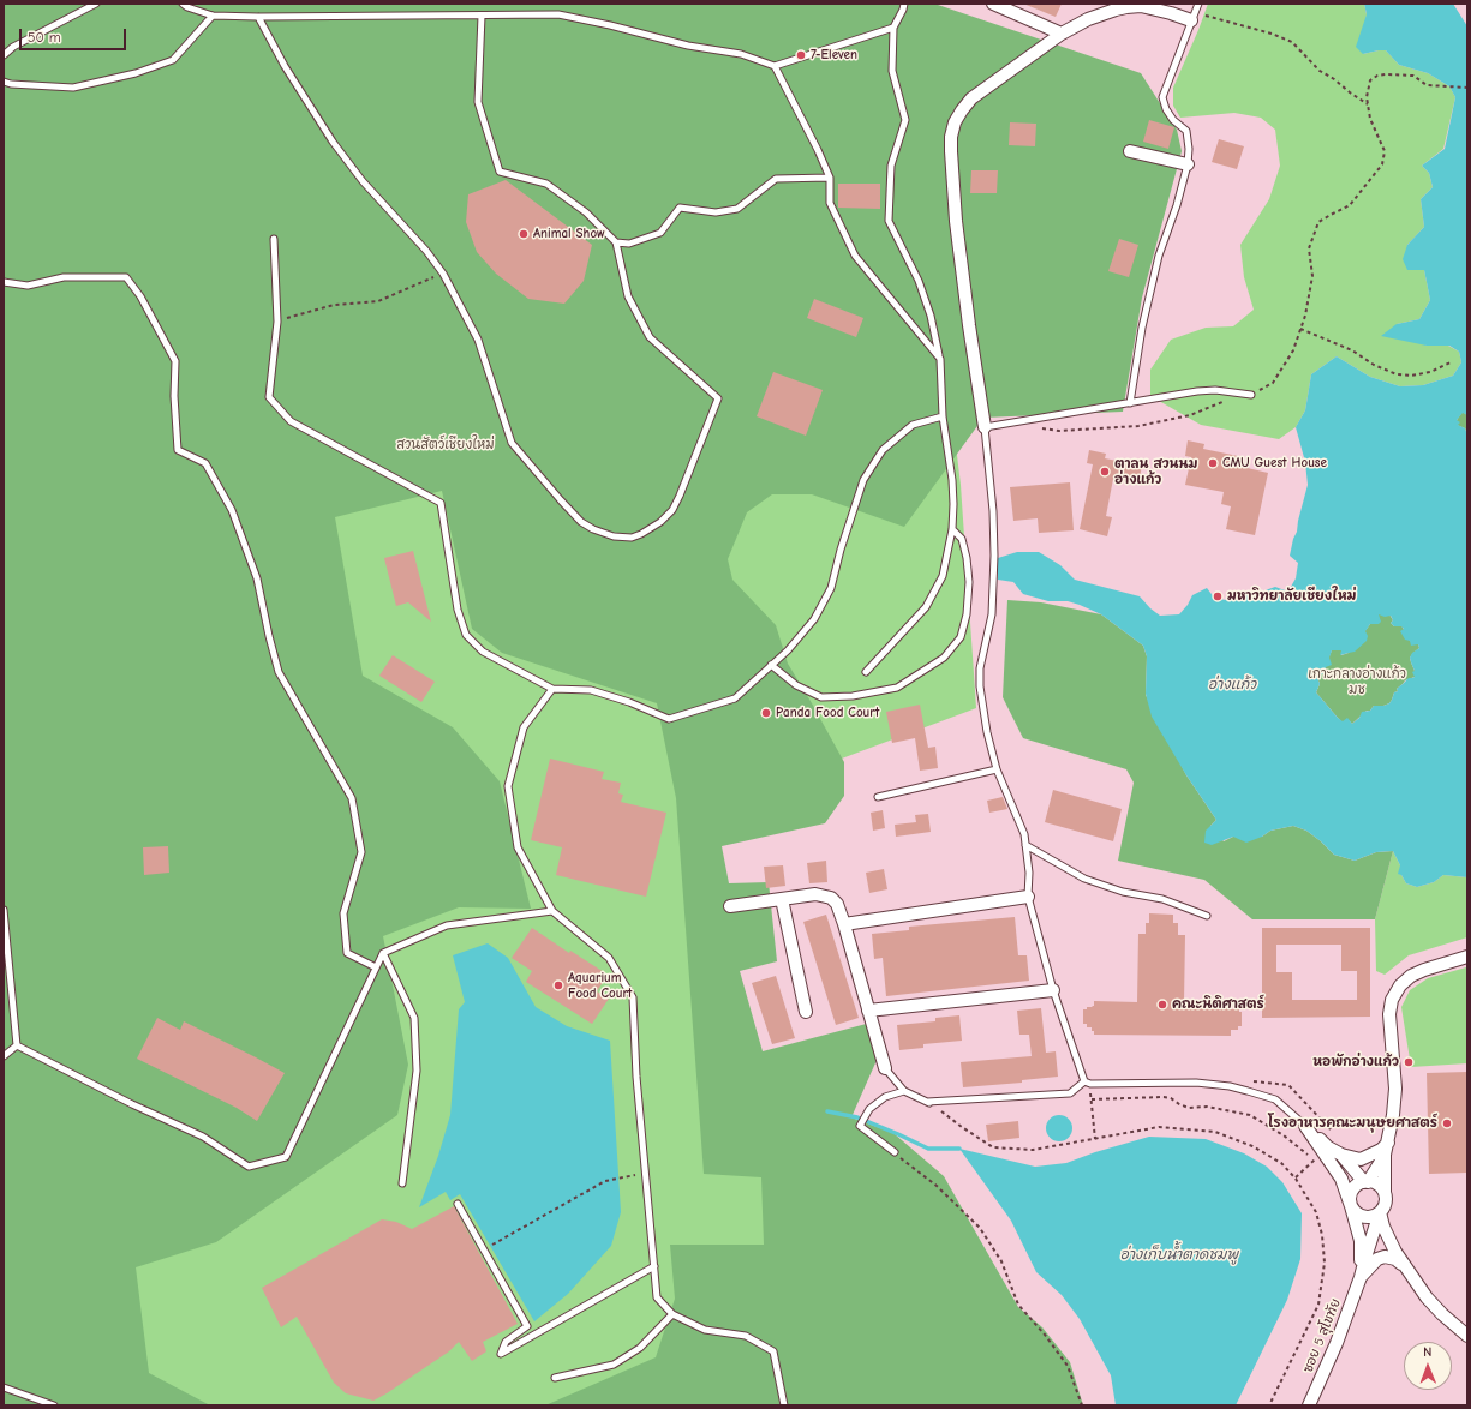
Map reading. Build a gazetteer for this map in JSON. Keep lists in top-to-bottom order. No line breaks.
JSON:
{"streets":{"street":["ซอย 5 สุโขทัย"]},"water":["อ่างแก้ว","อ่างเก็บน้ำตาดชมพู"],"parks":["สวนสัตว์เชียงใหม่","เกาะกลางอ่างแก้ว มช"],"places":["7-Eleven","Animal Show","CMU Guest House","ตาลน สวนนม อ่างแก้ว","มหาวิทยาลัยเชียงใหม่","Panda Food Court","Aquarium Food Court","คณะนิติศาสตร์","หอพักอ่างแก้ว","โรงอาหารคณะมนุษยศาสตร์"],"scale_bar":"50 m","north":"top"}
